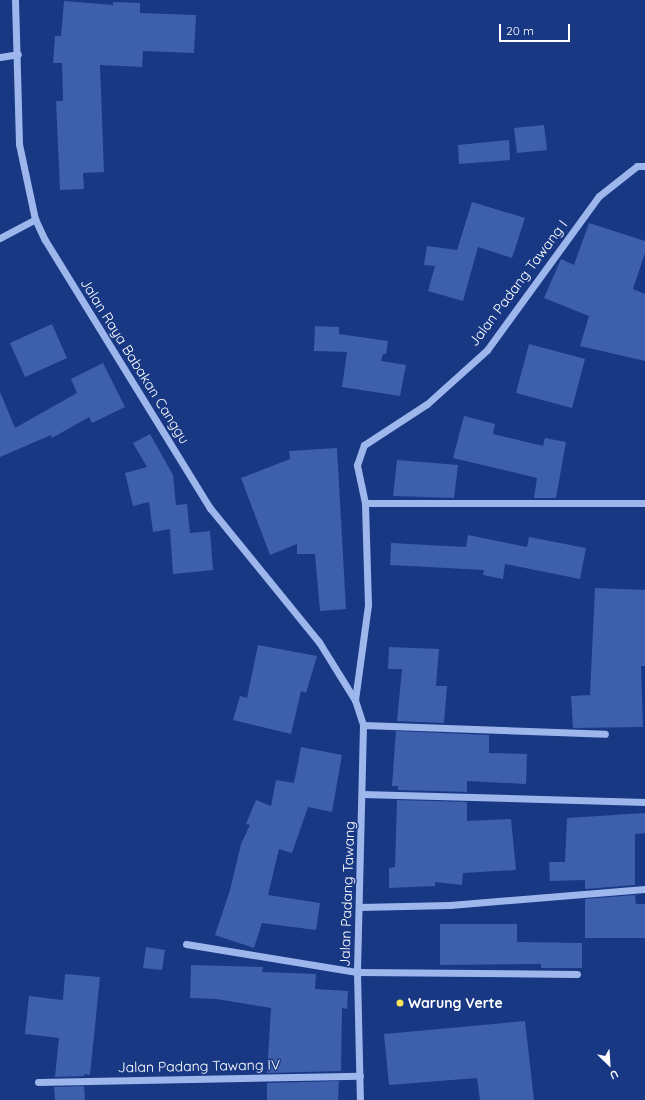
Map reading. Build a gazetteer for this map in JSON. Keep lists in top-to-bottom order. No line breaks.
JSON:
{"streets":{"street":["Jalan Padang Tawang I","Jalan Raya Babakan Canggu","Jalan Padang Tawang","Jalan Padang Tawang IV"]},"crossings":[["Jalan Padang Tawang I","Jalan Padang Tawang"],["Jalan Raya Babakan Canggu","Jalan Padang Tawang"],["Jalan Padang Tawang","Jalan Padang Tawang IV"]],"places":["Warung Verte"],"scale_bar":"20 m","north":"bottom right"}
